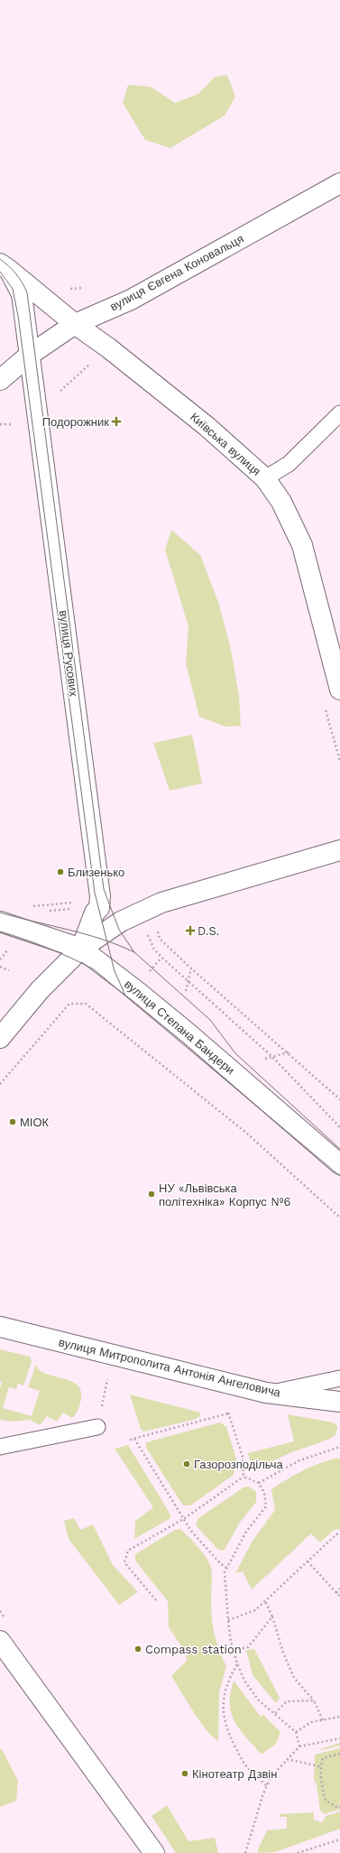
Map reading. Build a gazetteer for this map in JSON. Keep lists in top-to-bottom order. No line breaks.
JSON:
{"streets":{"street":["вулиця Євгена Коновальця","Київська вулиця","вулиця Русових","вулиця Степана Бандери","вулиця Митрополита Антонія Ангеловича"]},"crossings":[["вулиця Євгена Коновальця","Київська вулиця"],["вулиця Євгена Коновальця","вулиця Русових"],["Київська вулиця","вулиця Русових"],["вулиця Русових","вулиця Степана Бандери"]],"places":{"health":["Подорожник","D.S."],"other":["Близенько","МІОК","НУ «Львівська політехніка» Корпус №6","Газорозподільча","Compass station","Кінотеатр Дзвін"]}}
